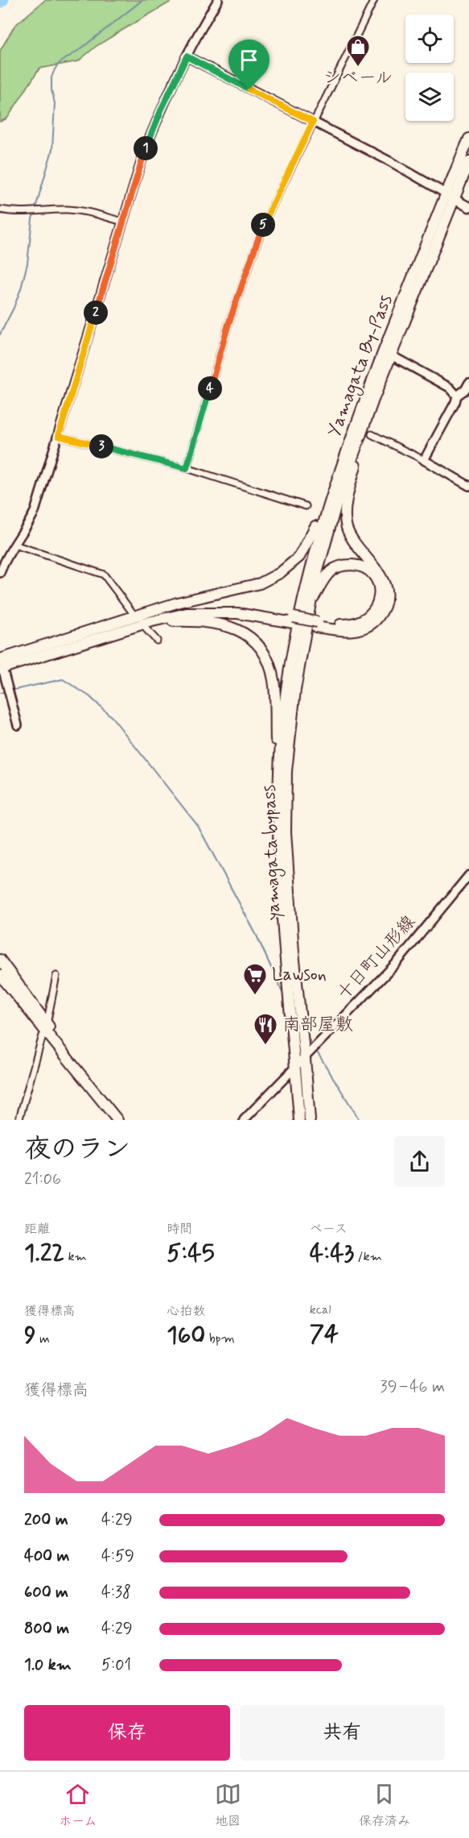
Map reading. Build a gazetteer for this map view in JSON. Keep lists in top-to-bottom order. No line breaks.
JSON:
{"streets":{"highway":["Yamagata By-Pass","yamagata bypass"],"street":["十日町山形線"]},"crossings":[["Yamagata By-Pass","yamagata bypass"],["yamagata bypass","十日町山形線"]],"places":{"shop":["シベール"],"supermarket":["Lawson"],"restaurant":["南部屋敷"]},"page":{"pins":["1","5","2","4","3"],"heading":["夜のラン","21:06"],"stats":[["距離","1.22 km"],["時間","5:45"],["ペース","4:43 /km"],["獲得標高","9 m"],["心拍数","160 bpm"],["kcal","74"]],"chart":["獲得標高","39–46 m"],"list":[{"name":"200 m","note":"4:29"},{"name":"400 m","note":"4:59"},{"name":"600 m","note":"4:38"},{"name":"800 m","note":"4:29"},{"name":"1.0 km","note":"5:01"}],"buttons":["保存","共有"],"tabs":["ホーム","地図","保存済み"]}}
